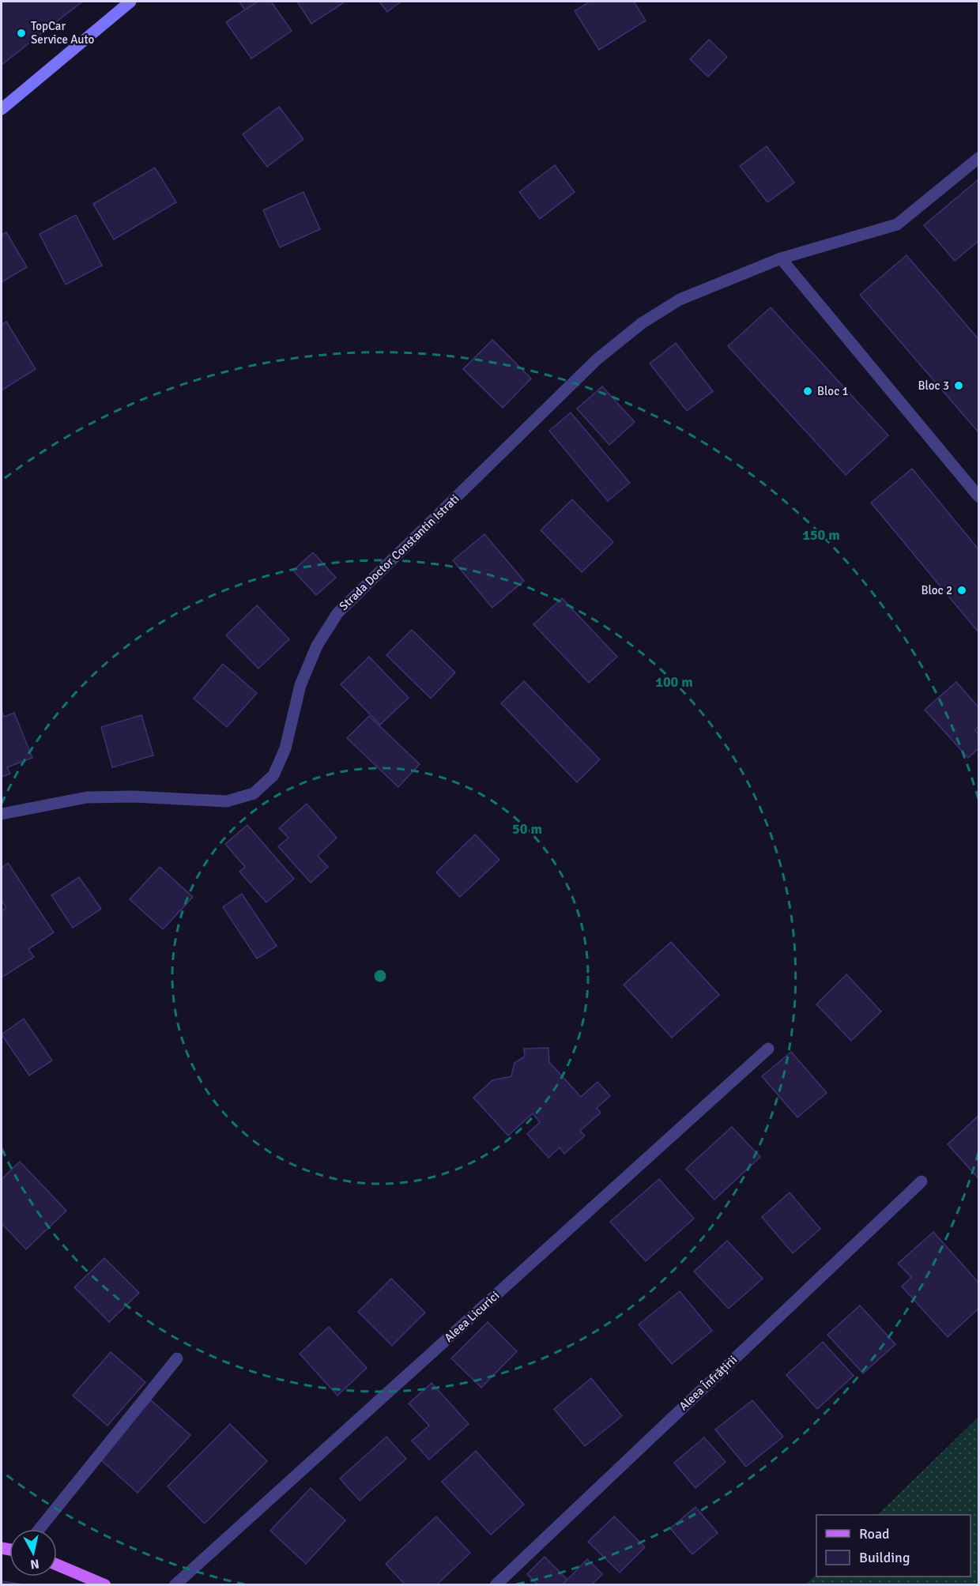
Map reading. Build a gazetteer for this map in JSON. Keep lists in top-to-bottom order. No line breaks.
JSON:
{"streets":{"street":["Strada Doctor Constantin Istrati","Aleea Licurici","Aleea Înfrățirii"]},"places":["TopCar Service Auto","Bloc 3","Bloc 1","Bloc 2"],"legend":["Road","Building"],"north":"bottom","rings":["150 m","100 m","50 m"]}
